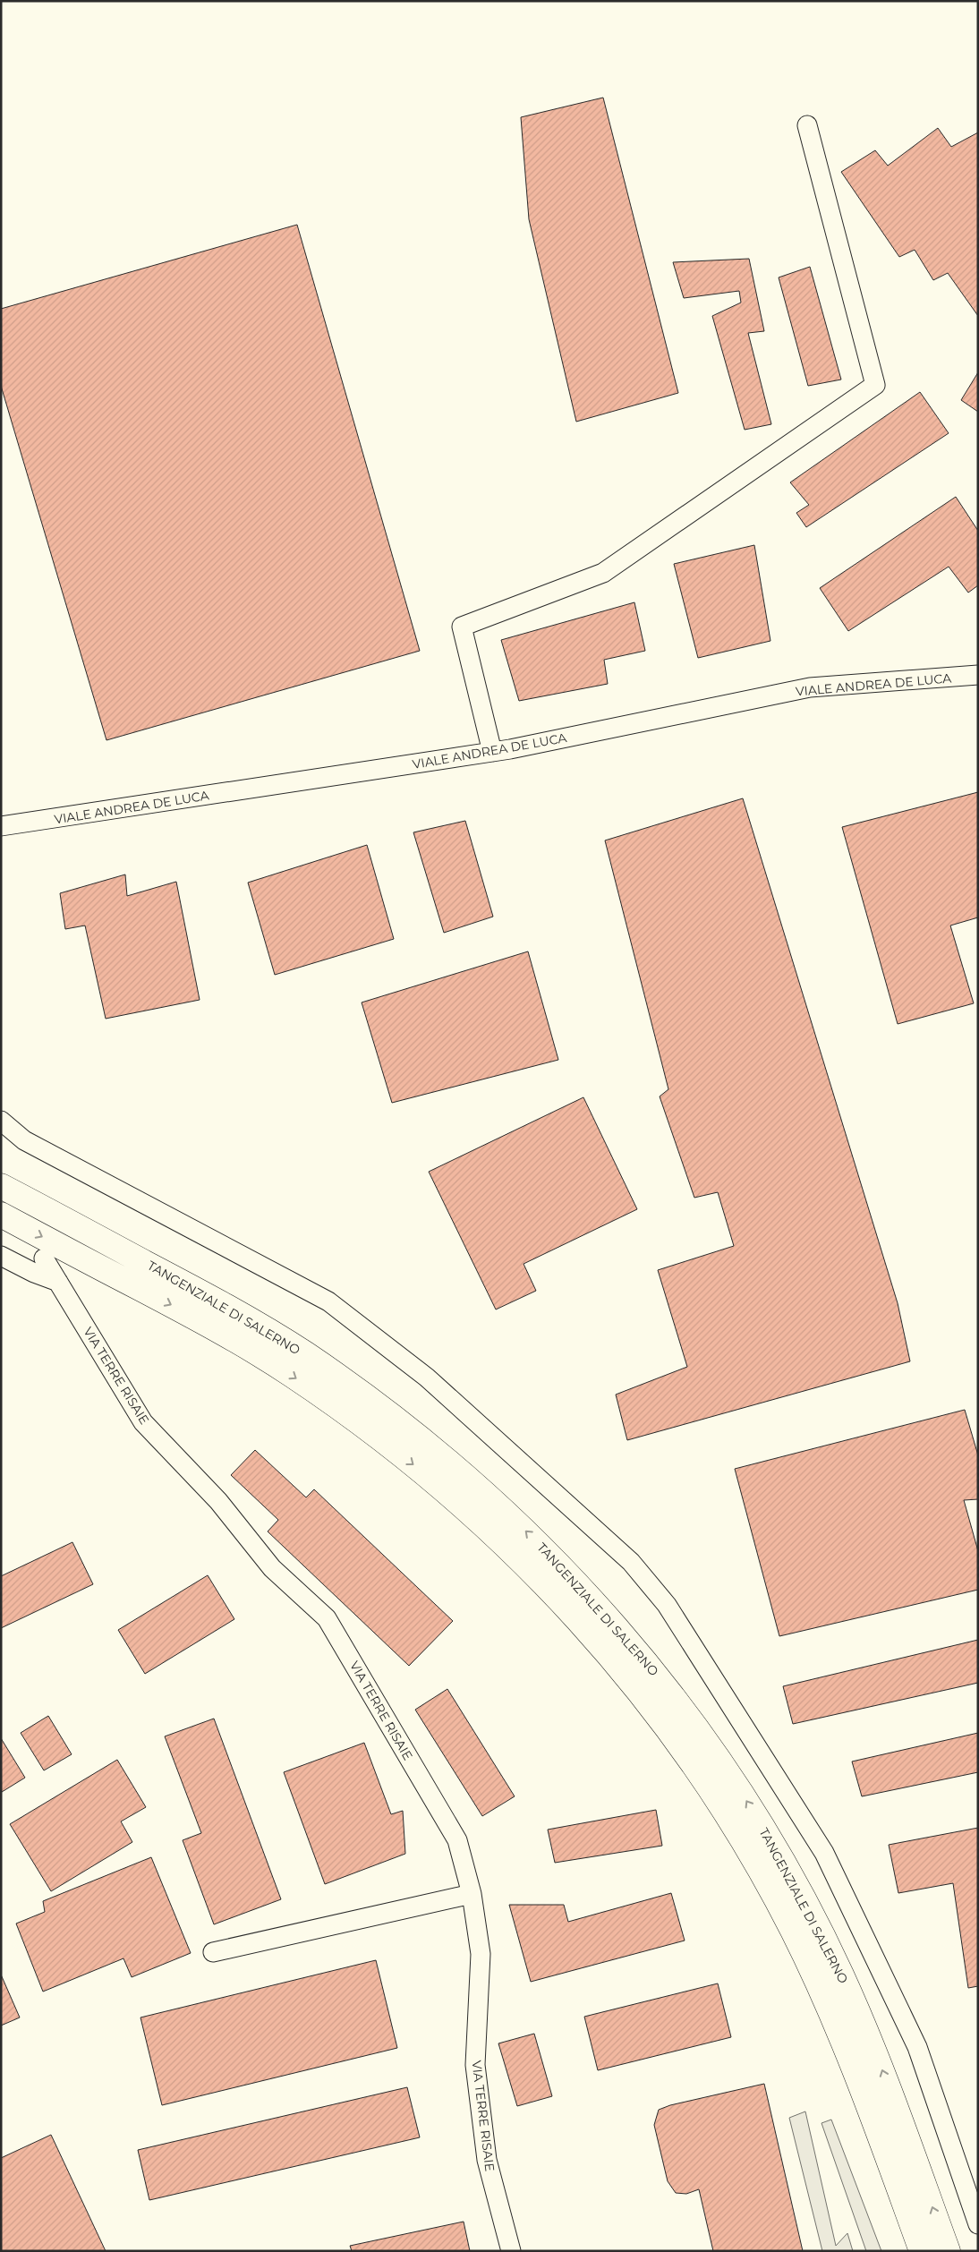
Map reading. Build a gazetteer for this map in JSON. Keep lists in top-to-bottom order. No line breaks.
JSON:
{"streets":{"highway":["TANGENZIALE DI SALERNO"],"street":["VIALE ANDREA DE LUCA","VIA TERRE RISAIE"]}}
